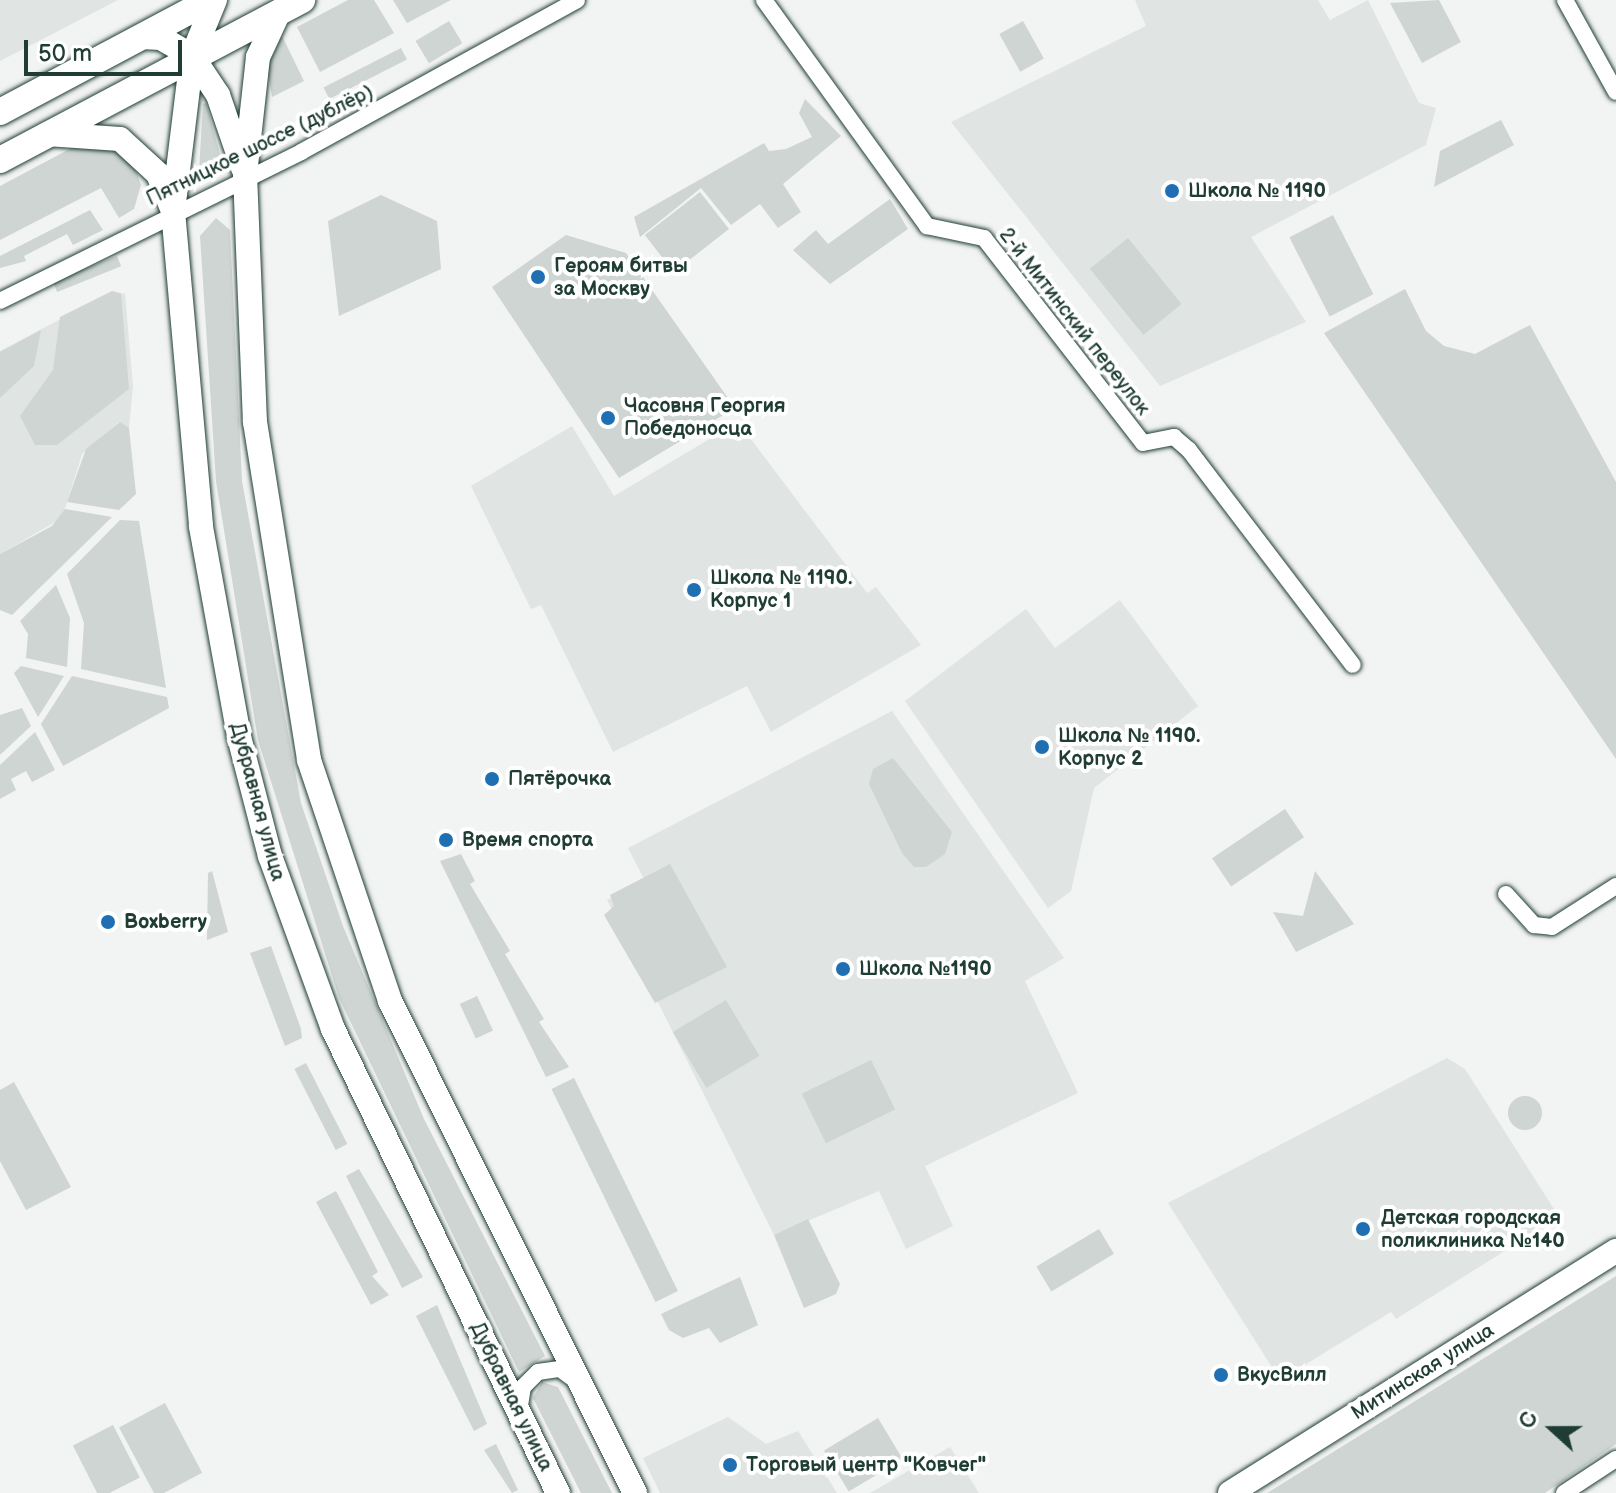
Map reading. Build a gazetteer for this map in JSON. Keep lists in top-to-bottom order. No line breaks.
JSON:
{"streets":{"main road":["Дубравная улица","Митинская улица"],"street":["Пятницкое шоссе (дублёр)","2-й Митинский переулок"]},"crossings":[["Пятницкое шоссе (дублёр)","Дубравная улица"]],"places":["Школа № 1190","Героям битвы за Москву","Часовня Георгия Победоносца","Школа № 1190. Корпус 1","Школа № 1190. Корпус 2","Пятёрочка","Время спорта","Boxberry","Школа №1190","Детская городская поликлиника №140","ВкусВилл","Торговый центр \"Ковчег\""],"scale_bar":"50 m","north":"left"}
